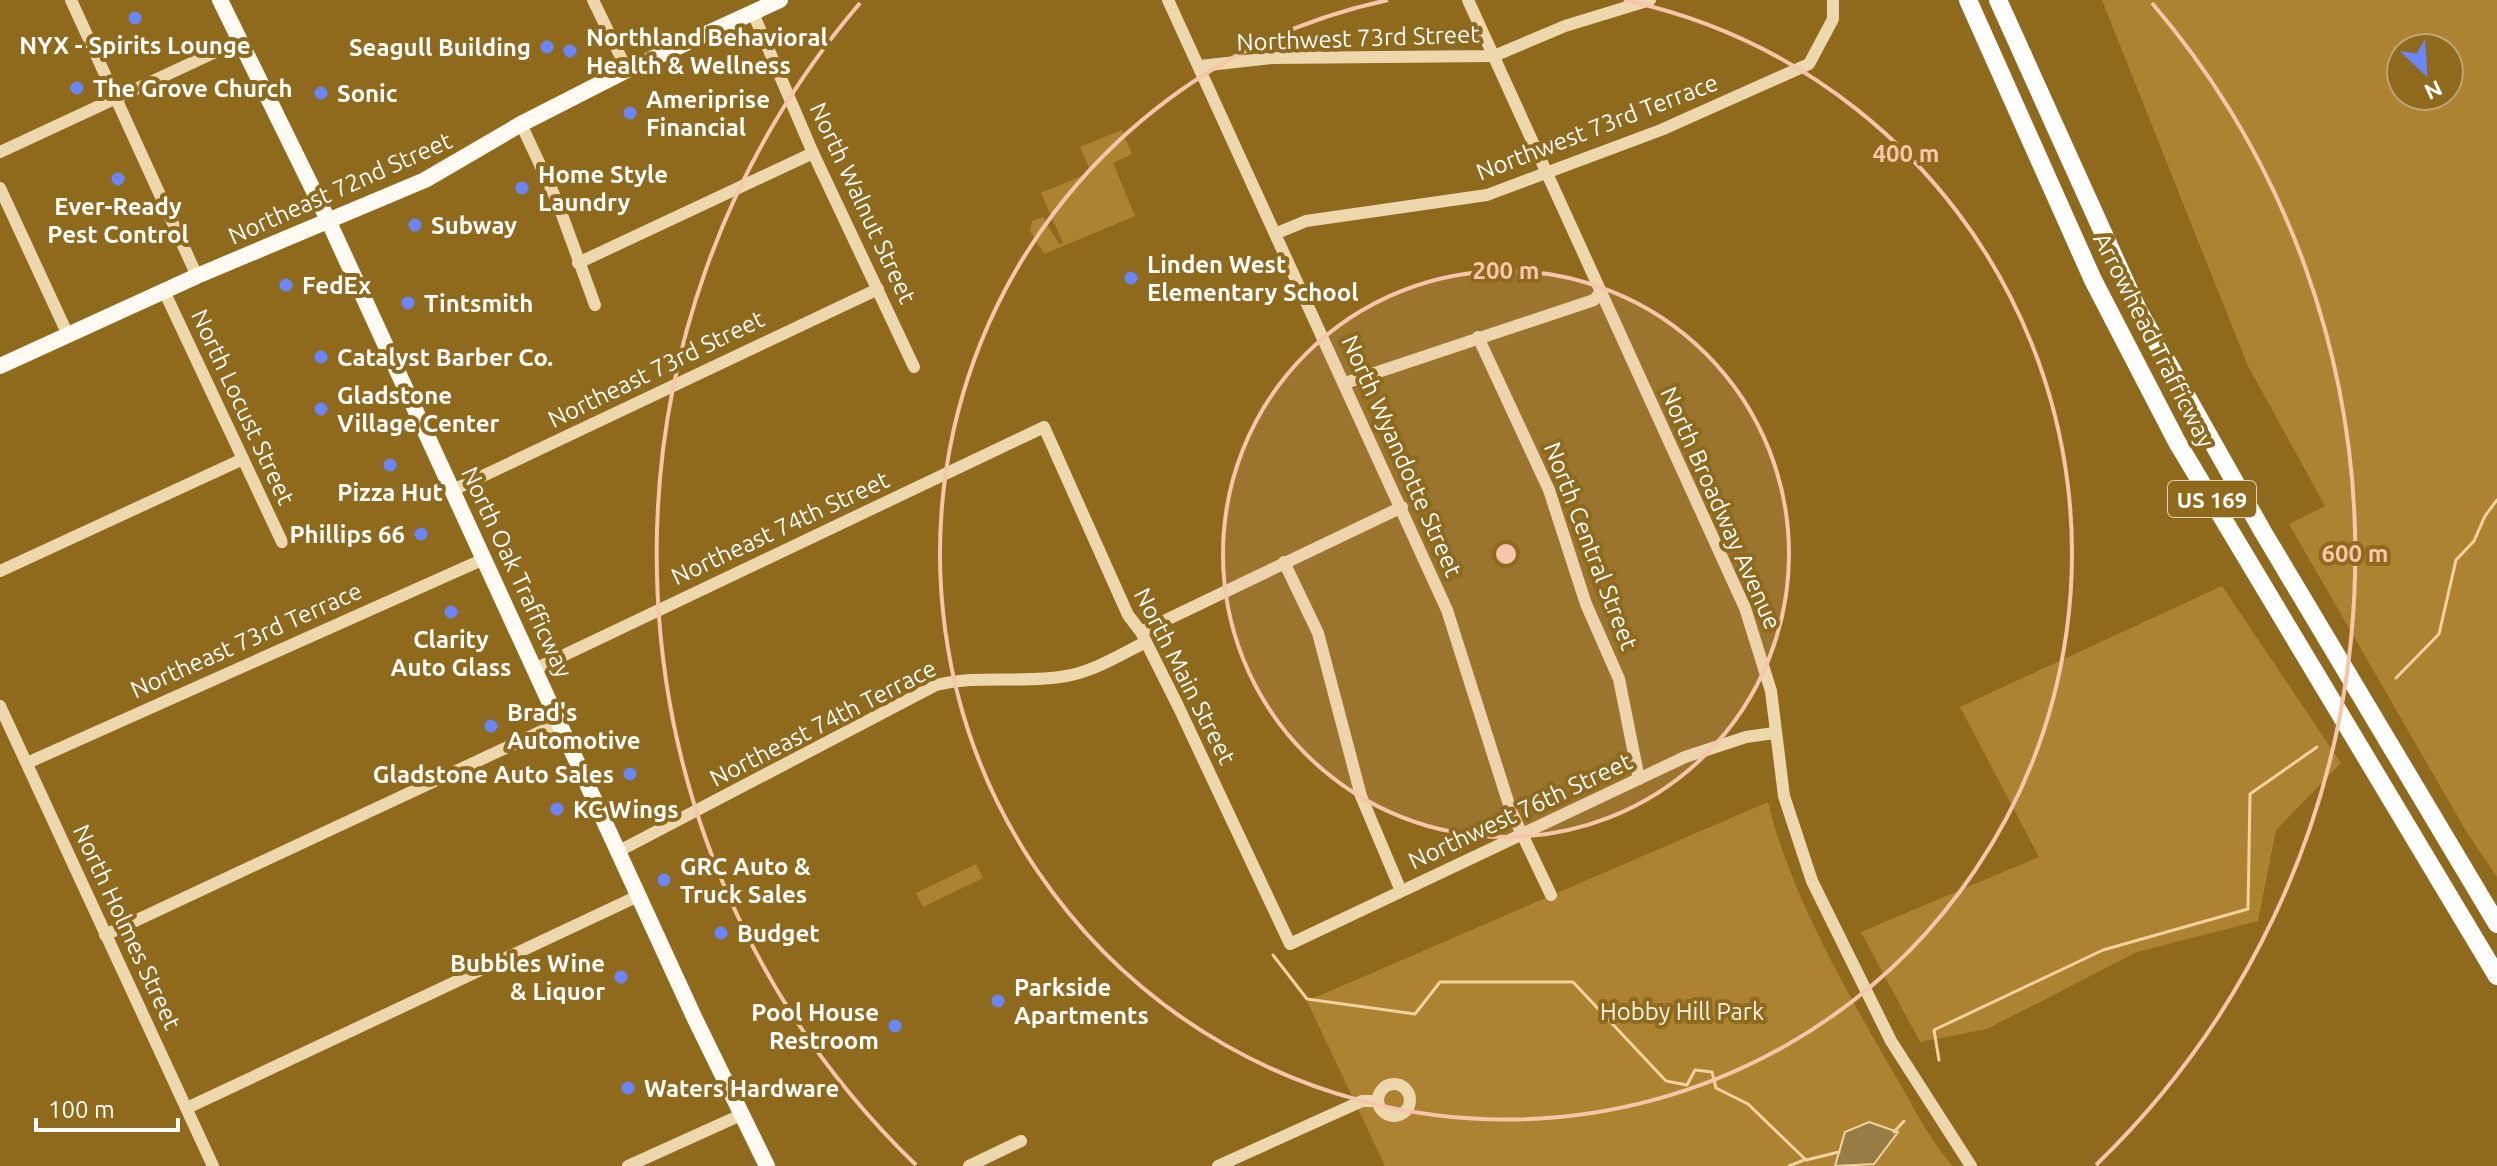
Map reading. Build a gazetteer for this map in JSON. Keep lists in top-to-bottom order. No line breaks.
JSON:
{"streets":{"highway":["Arrowhead Trafficway","US 169"],"main road":["Northeast 72nd Street","North Oak Trafficway"],"street":["Northwest 73rd Street","Northwest 73rd Terrace","North Walnut Street","Northeast 73rd Street","North Locust Street","North Wyandotte Street","North Broadway Avenue","Northeast 74th Street","North Central Street","Northeast 73rd Terrace","North Main Street","Northeast 74th Terrace","Northwest 76th Street","North Holmes Street"]},"crossings":[["Northwest 73rd Street","North Wyandotte Street"],["Northwest 73rd Street","North Broadway Avenue"],["Northwest 73rd Terrace","North Wyandotte Street"],["Northwest 73rd Terrace","North Broadway Avenue"],["Northeast 72nd Street","North Walnut Street"],["Northeast 72nd Street","North Locust Street"],["Northeast 72nd Street","North Oak Trafficway"],["North Walnut Street","Northeast 73rd Street"],["Northeast 73rd Street","North Oak Trafficway"],["North Wyandotte Street","Northeast 74th Terrace"],["North Wyandotte Street","Northwest 76th Street"],["North Broadway Avenue","Northwest 76th Street"],["Northeast 74th Street","North Oak Trafficway"],["Northeast 74th Street","North Main Street"],["North Central Street","Northwest 76th Street"],["North Oak Trafficway","Northeast 73rd Terrace"],["North Oak Trafficway","Northeast 74th Terrace"],["Northeast 73rd Terrace","North Holmes Street"],["North Main Street","Northeast 74th Terrace"],["North Main Street","Northwest 76th Street"]],"parks":["Hobby Hill Park"],"places":["NYX - Spirits Lounge","Seagull Building","Northland Behavioral Health & Wellness","The Grove Church","Sonic","Ameriprise Financial","Ever-Ready Pest Control","Home Style Laundry","Subway","Linden West Elementary School","FedEx","Tintsmith","Catalyst Barber Co.","Gladstone Village Center","Pizza Hut","Phillips 66","Clarity Auto Glass","Brad's Automotive","Gladstone Auto Sales","KC Wings","GRC Auto & Truck Sales","Budget","Bubbles Wine & Liquor","Parkside Apartments","Pool House Restroom","Waters Hardware"],"scale_bar":"100 m","north":"bottom right","rings":["400 m","200 m","600 m"]}
